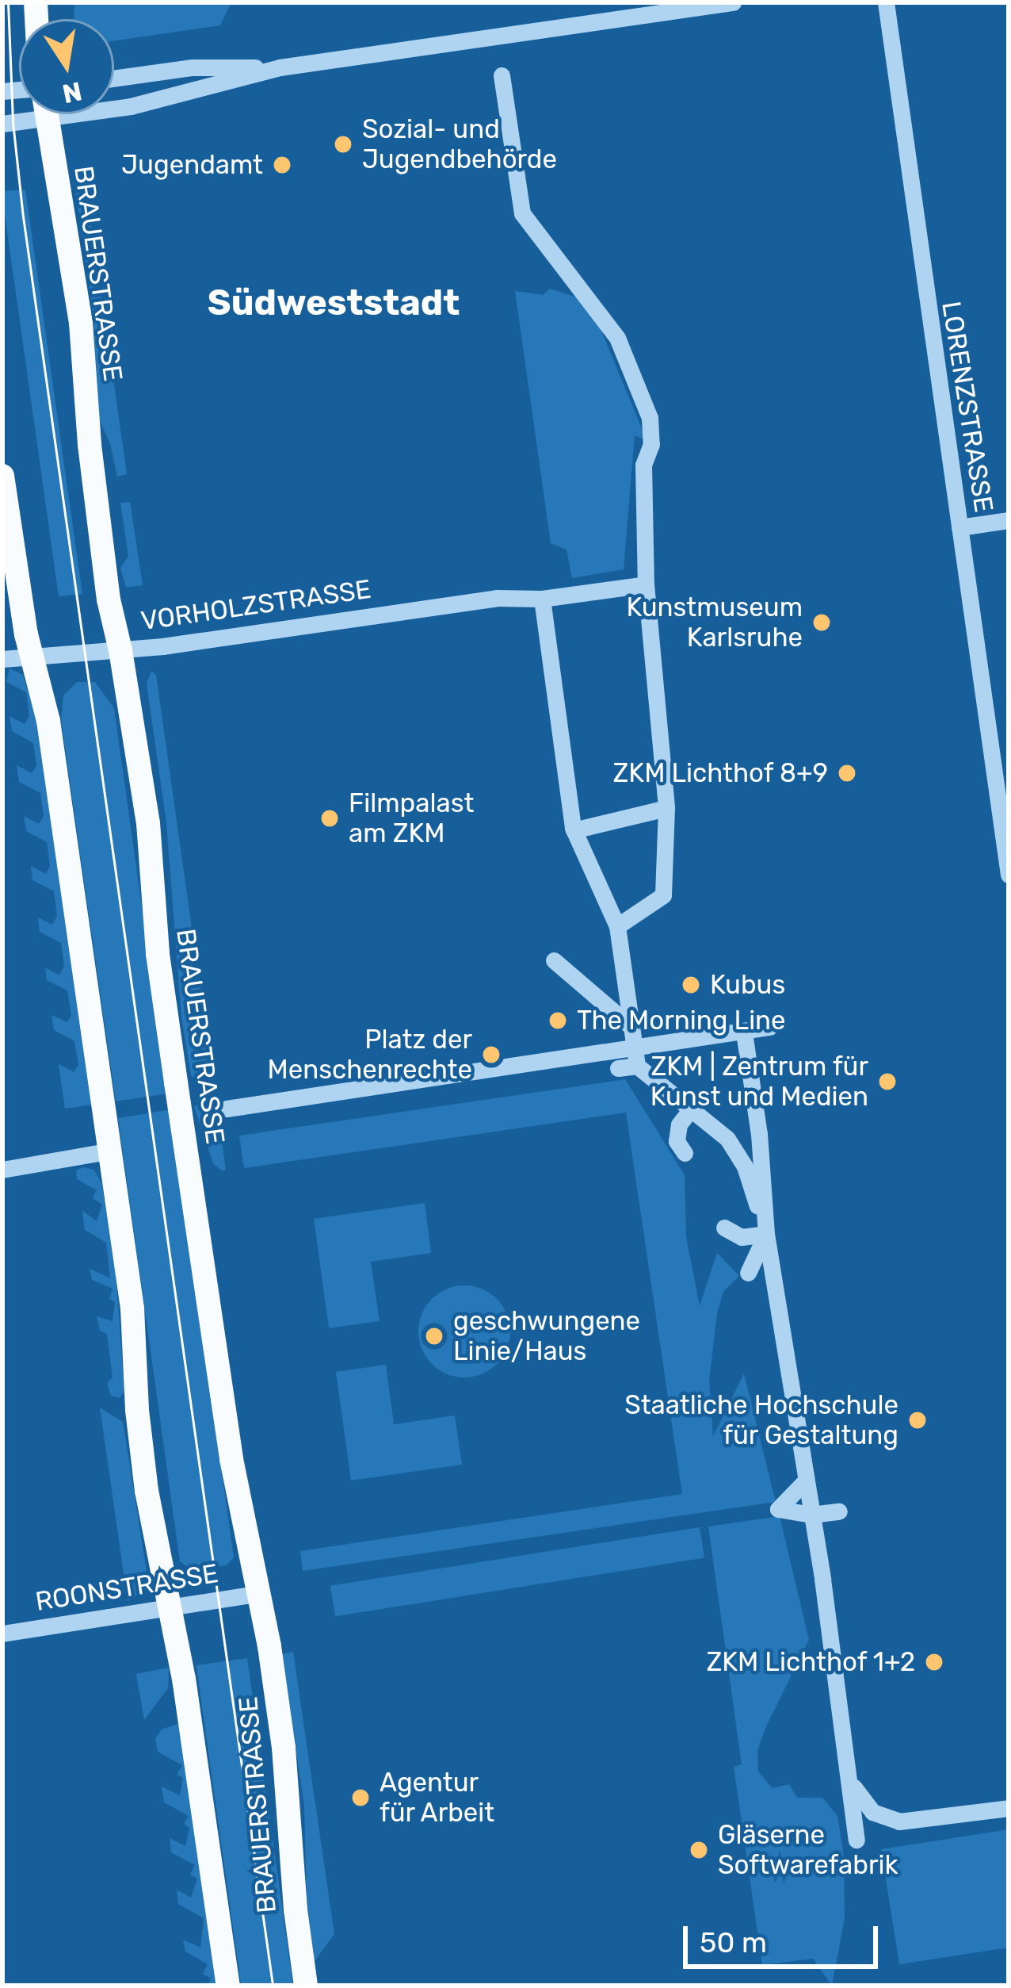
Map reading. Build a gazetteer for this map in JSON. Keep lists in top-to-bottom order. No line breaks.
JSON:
{"streets":{"main road":["BRAUERSTRASSE"],"street":["LORENZSTRASSE","VORHOLZSTRASSE","ROONSTRASSE"]},"crossings":[["BRAUERSTRASSE","VORHOLZSTRASSE"],["BRAUERSTRASSE","ROONSTRASSE"]],"districts":["Südweststadt"],"places":["Sozial- und Jugendbehörde","Jugendamt","Kunstmuseum Karlsruhe","ZKM Lichthof 8+9","Filmpalast am ZKM","Kubus","The Morning Line","Platz der Menschenrechte","ZKM | Zentrum für Kunst und Medien","geschwungene Linie/Haus","Staatliche Hochschule für Gestaltung","ZKM Lichthof 1+2","Agentur für Arbeit","Gläserne Softwarefabrik"],"scale_bar":"50 m","north":"bottom"}
